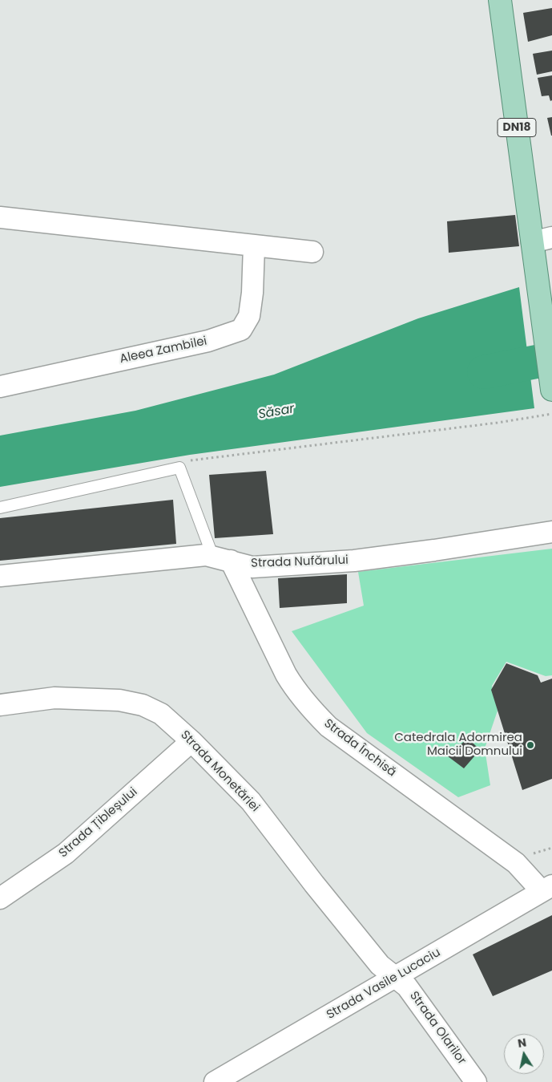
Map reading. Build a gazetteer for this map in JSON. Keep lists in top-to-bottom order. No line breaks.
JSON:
{"streets":{"main road":["DN18"],"street":["Aleea Zambilei","Strada Nufărului","Strada Închisă","Strada Monetăriei","Strada Țibleșului","Strada Vasile Lucaciu","Strada Olarilor"]},"crossings":[["Strada Nufărului","Strada Închisă"],["Strada Închisă","Strada Vasile Lucaciu"],["Strada Monetăriei","Strada Țibleșului"],["Strada Monetăriei","Strada Vasile Lucaciu"],["Strada Monetăriei","Strada Olarilor"],["Strada Vasile Lucaciu","Strada Olarilor"]],"water":["Săsar"],"places":["Catedrala Adormirea Maicii Domnului"],"north":"top"}
